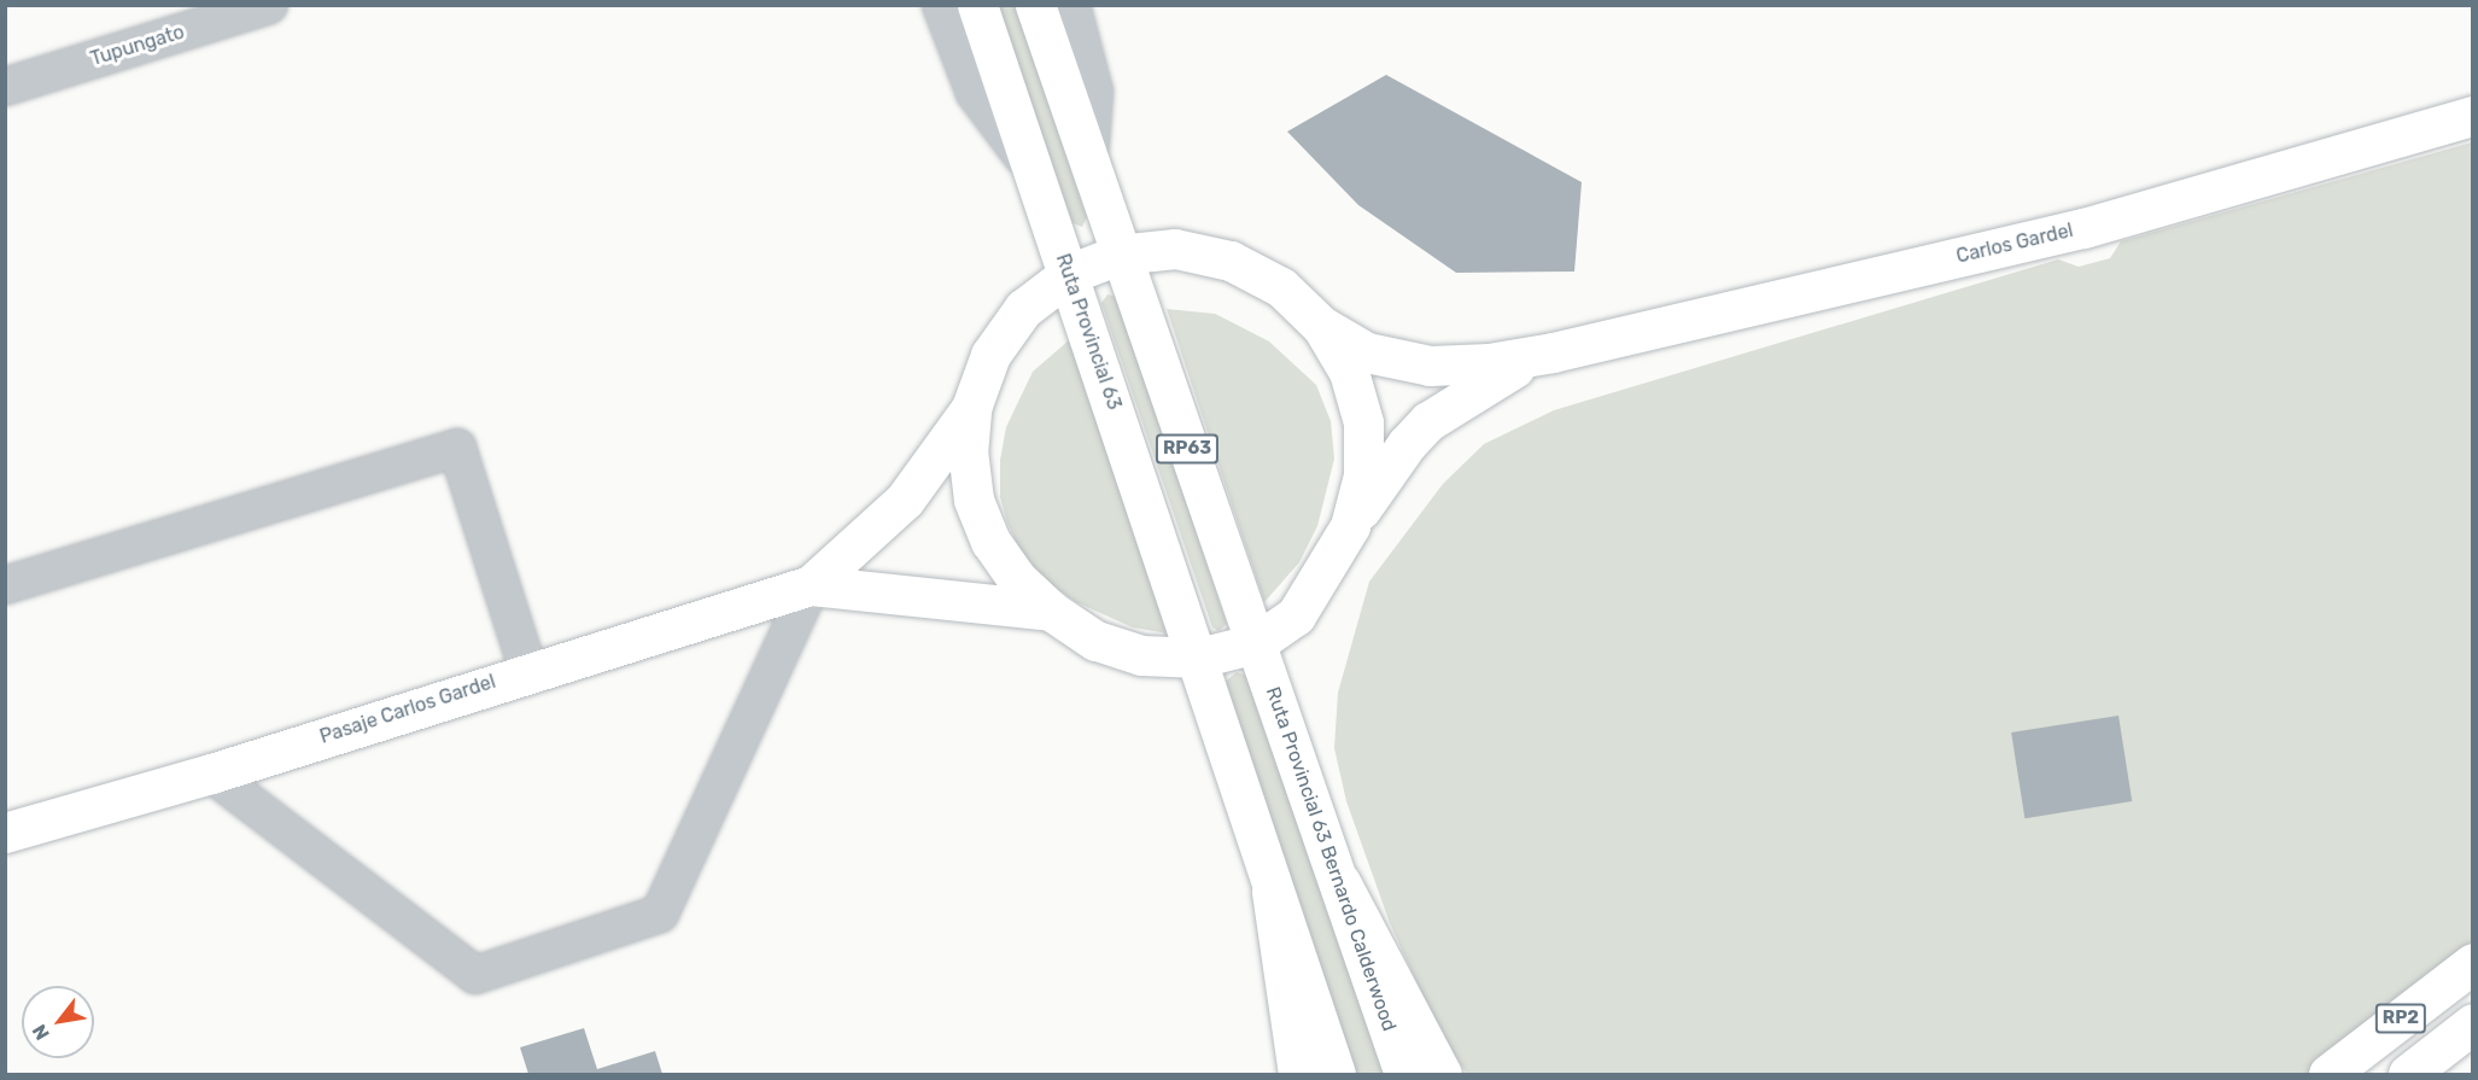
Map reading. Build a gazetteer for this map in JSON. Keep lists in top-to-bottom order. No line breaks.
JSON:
{"streets":{"main road":["Carlos Gardel","Ruta Provincial 63","RP63","Pasaje Carlos Gardel","Ruta Provincial 63 Bernardo Calderwood","RP2"],"street":["Tupungato"]},"crossings":[["Ruta Provincial 63","RP63"],["RP63","Ruta Provincial 63 Bernardo Calderwood"]],"north":"bottom left"}
